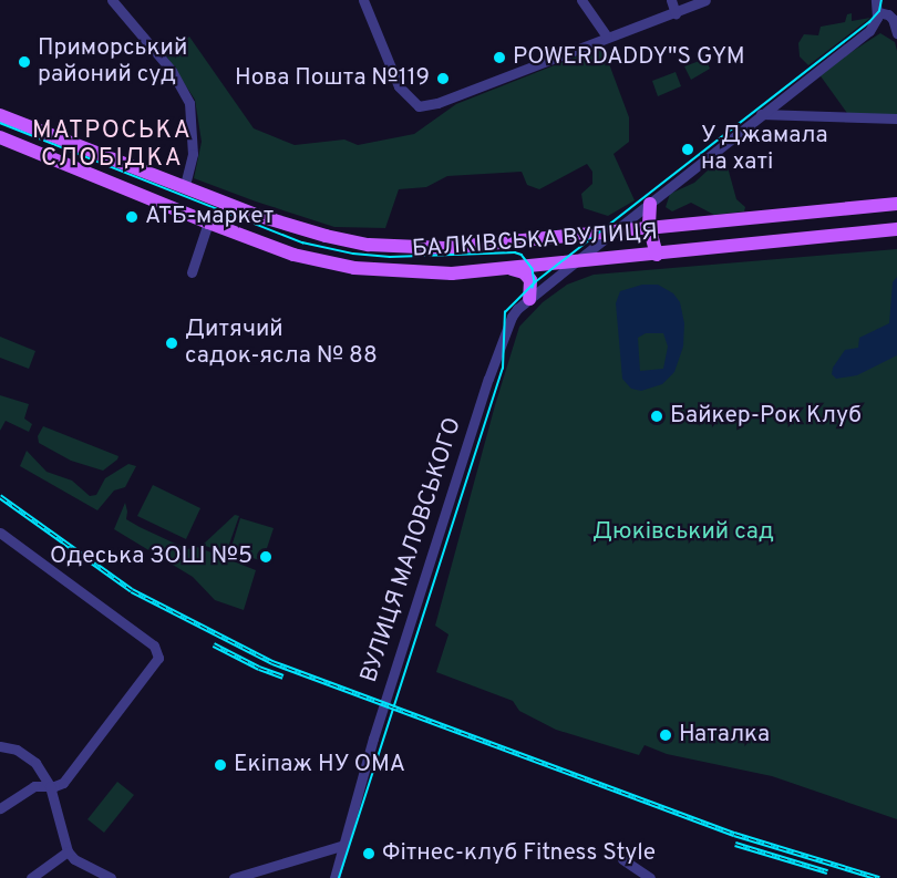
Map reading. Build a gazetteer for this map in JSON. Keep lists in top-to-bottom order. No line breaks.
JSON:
{"streets":{"main road":["БАЛКІВСЬКА ВУЛИЦЯ"],"street":["ВУЛИЦЯ МАЛОВСЬКОГО"]},"crossings":[["БАЛКІВСЬКА ВУЛИЦЯ","ВУЛИЦЯ МАЛОВСЬКОГО"]],"districts":["МАТРОСЬКА СЛОБІДКА"],"parks":["Дюківський сад"],"places":["POWERDADDY\"S GYM","Приморський районий суд","Нова Пошта №119","У Джамала на хаті","АТБ-маркет","Дитячий садок-ясла № 88","Байкер-Рок Клуб","Одеська ЗОШ №5","Наталка","Екіпаж НУ ОМА","Фітнес-клуб Fitness Style"]}
